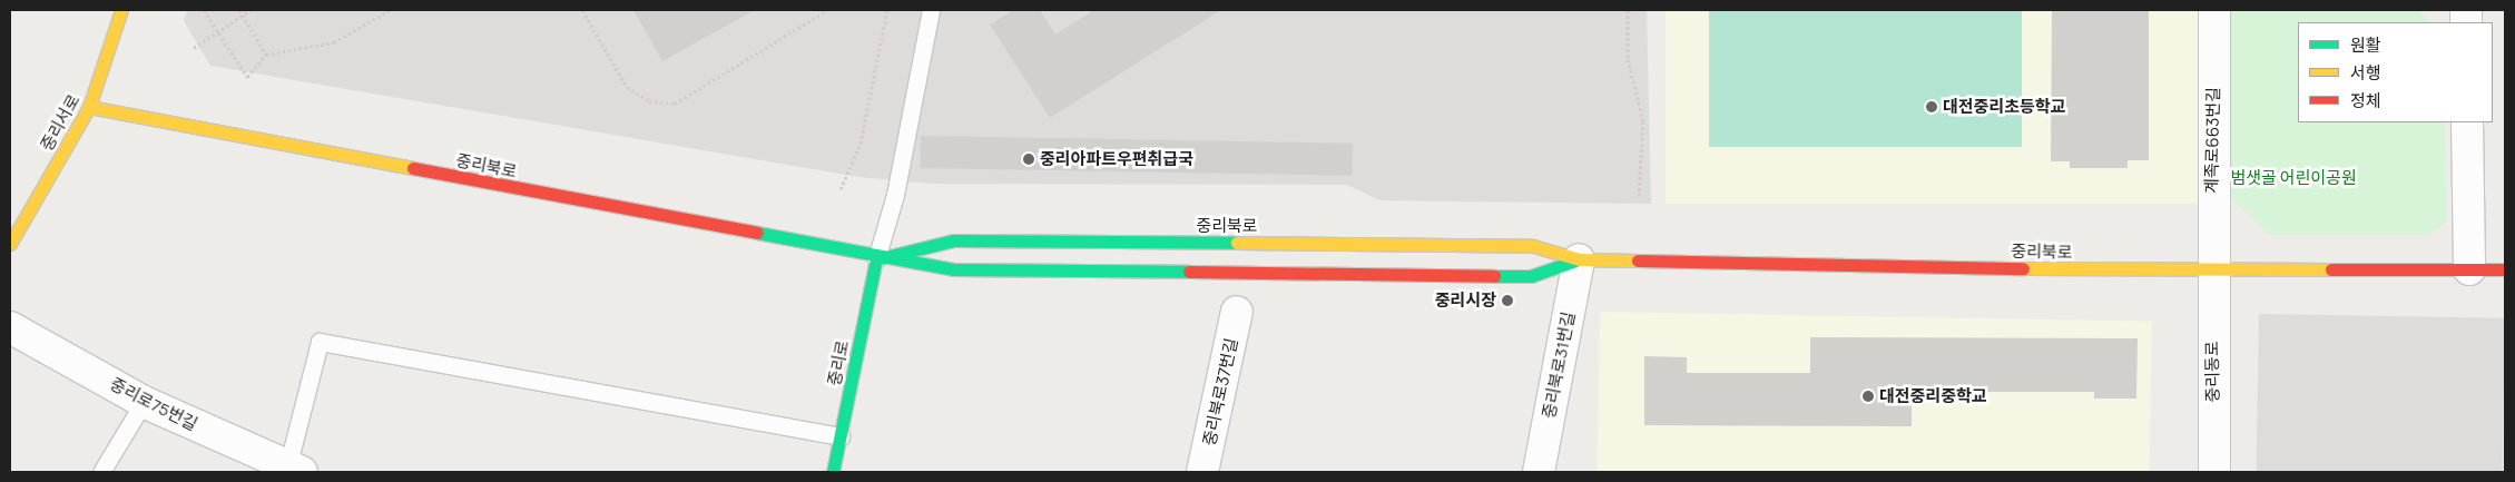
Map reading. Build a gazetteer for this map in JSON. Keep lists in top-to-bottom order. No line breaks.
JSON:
{"streets":{"main road":["중리서로","중리북로","중리로"],"street":["계족로663번길","중리북로31번길","중리동로","중리북로37번길","중리로75번길"]},"crossings":[["중리서로","중리북로"],["계족로663번길","중리북로"],["계족로663번길","중리동로"],["중리북로","중리로"],["중리북로","중리북로31번길"],["중리북로","중리동로"]],"parks":["범샛골 어린이공원"],"places":["대전중리초등학교","중리아파트우편취급국","중리시장","대전중리중학교"],"legend":["원활","서행","정체"]}
